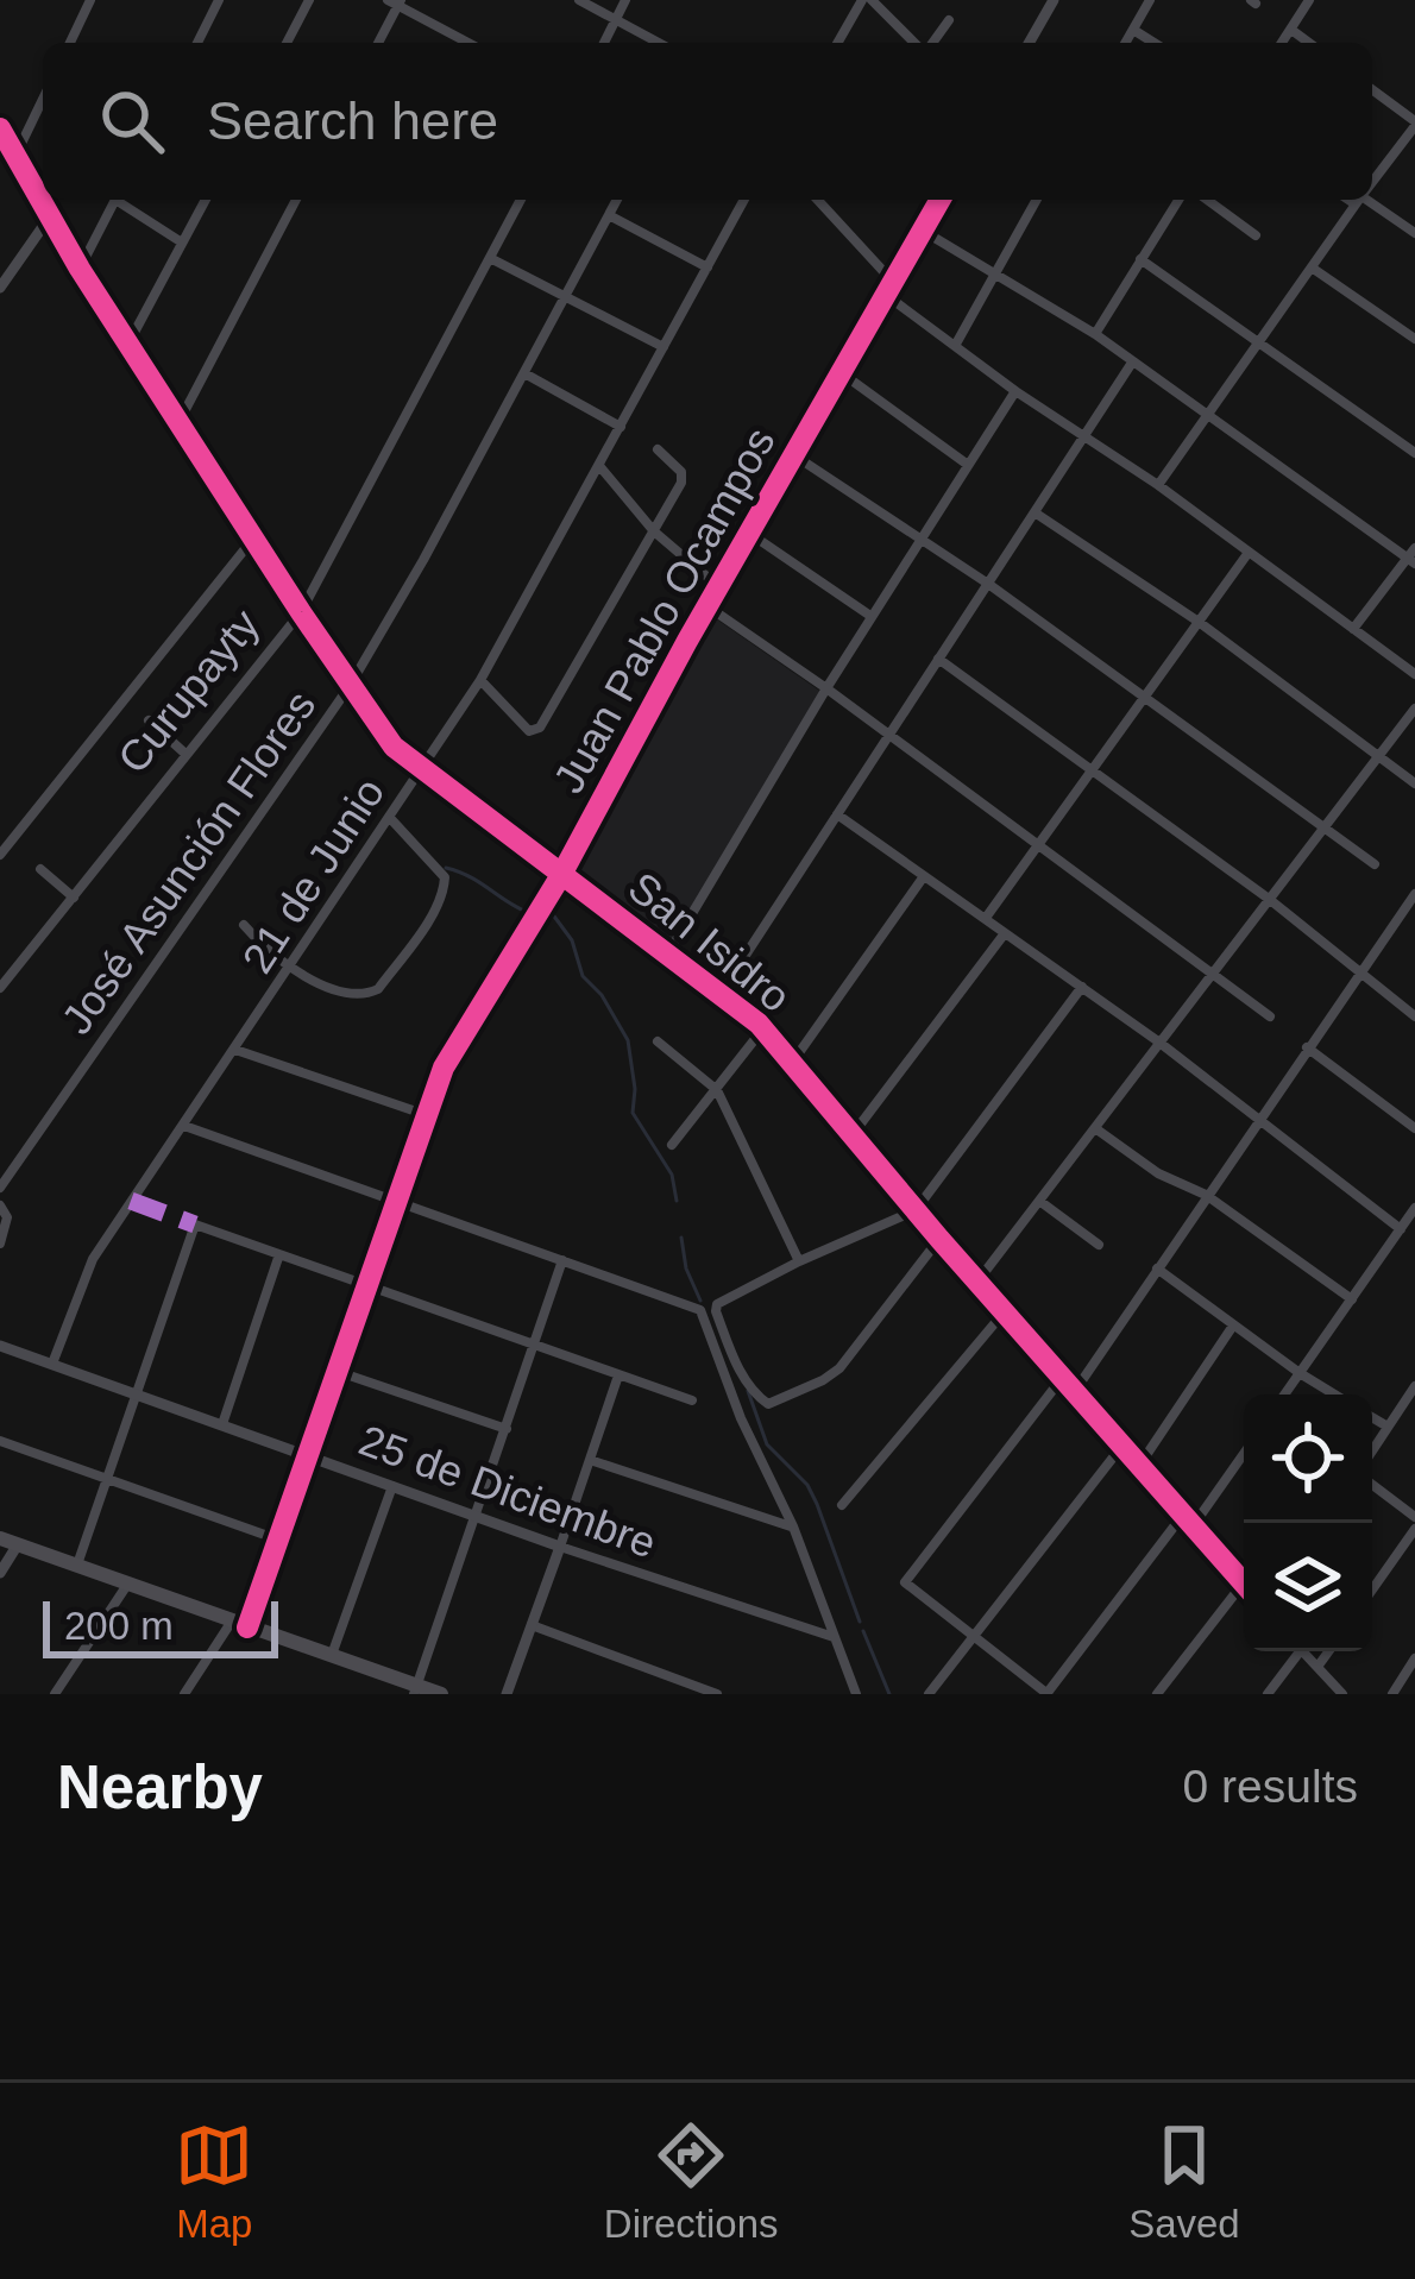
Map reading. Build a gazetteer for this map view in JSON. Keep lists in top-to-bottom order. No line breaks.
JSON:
{"streets":{"street":["Juan Pablo Ocampos","Curupayty","José Asunción Flores","21 de Junio","San Isidro","25 de Diciembre"]},"crossings":[["Juan Pablo Ocampos","San Isidro"],["Juan Pablo Ocampos","25 de Diciembre"],["Curupayty","San Isidro"],["José Asunción Flores","San Isidro"],["21 de Junio","San Isidro"],["21 de Junio","25 de Diciembre"]],"scale_bar":"200 m","page":{"search":"Search here","scale":"200 m","heading":["Nearby","0 results"],"nav":["Map","Directions","Saved"]}}
